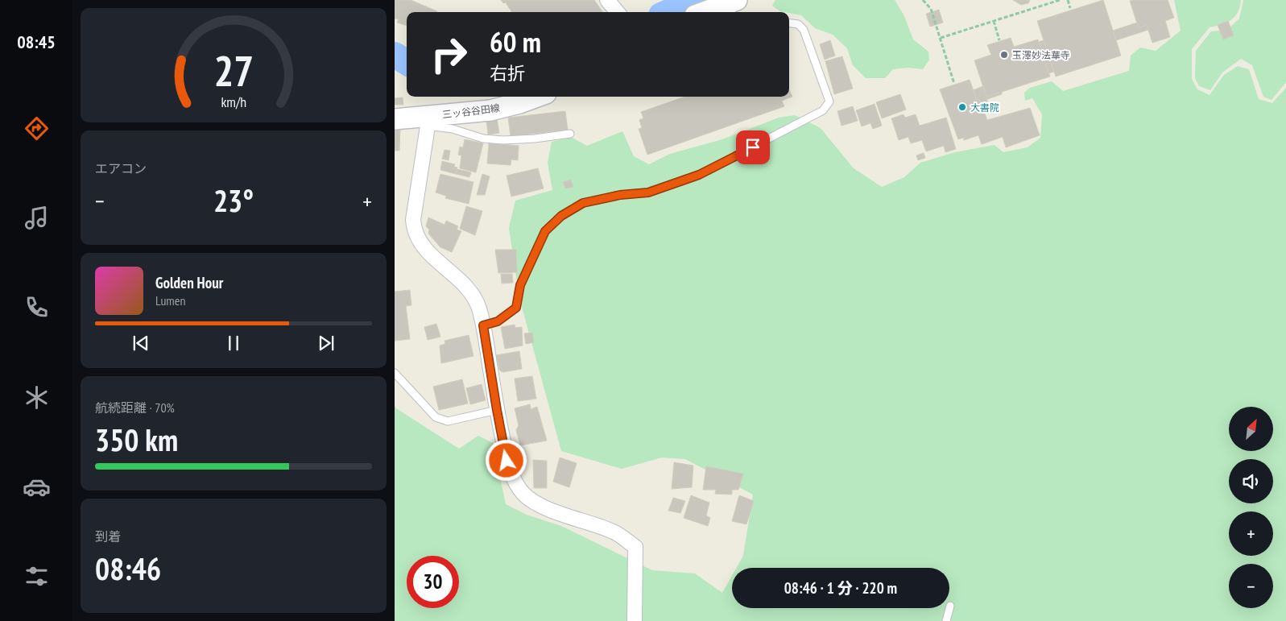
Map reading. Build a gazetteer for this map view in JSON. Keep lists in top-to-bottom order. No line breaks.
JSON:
{"streets":{"main road":["三ッ谷谷田線"]},"places":["玉澤妙法華寺","大書院"],"north":"top right","page":{"tabs":"08:45","turn":["60 m","右折"],"tile":["エアコン",["航続距離 · 70%","350 km"],["到着","08:46"]],"heat":["−","23°","+"],"song":["Golden Hour","Lumen"],"map_buttons":["+","−"],"limit":"30","trip":"08:46 · 1 分 · 220 m","gauge":["27","km/h"]}}
